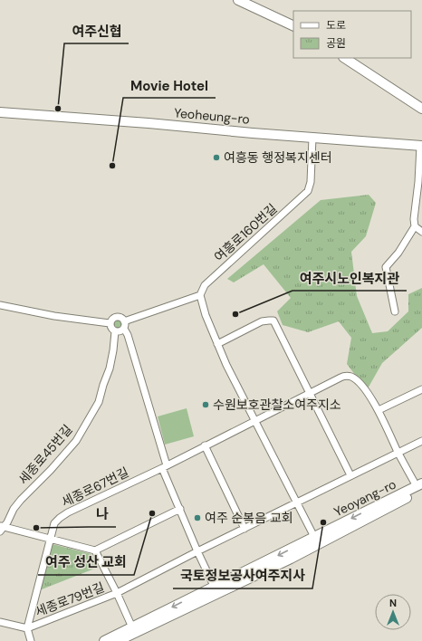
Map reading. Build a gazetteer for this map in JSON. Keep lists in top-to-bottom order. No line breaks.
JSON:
{"streets":{"street":["Yeoheung-ro","여흥로160번길","세종로45번길","세종로67번길","Yeoyang-ro","세종로79번길"]},"crossings":[["Yeoheung-ro","여흥로160번길"],["세종로67번길","세종로79번길"]],"places":["여주신협","여흥동 행정복지센터","Movie Hotel","여주시노인복지관","수원보호관찰소여주지소","여주 성산 교회","여주 순복음 교회","국토정보공사여주지사","나"],"legend":["도로","공원"],"north":"top"}
